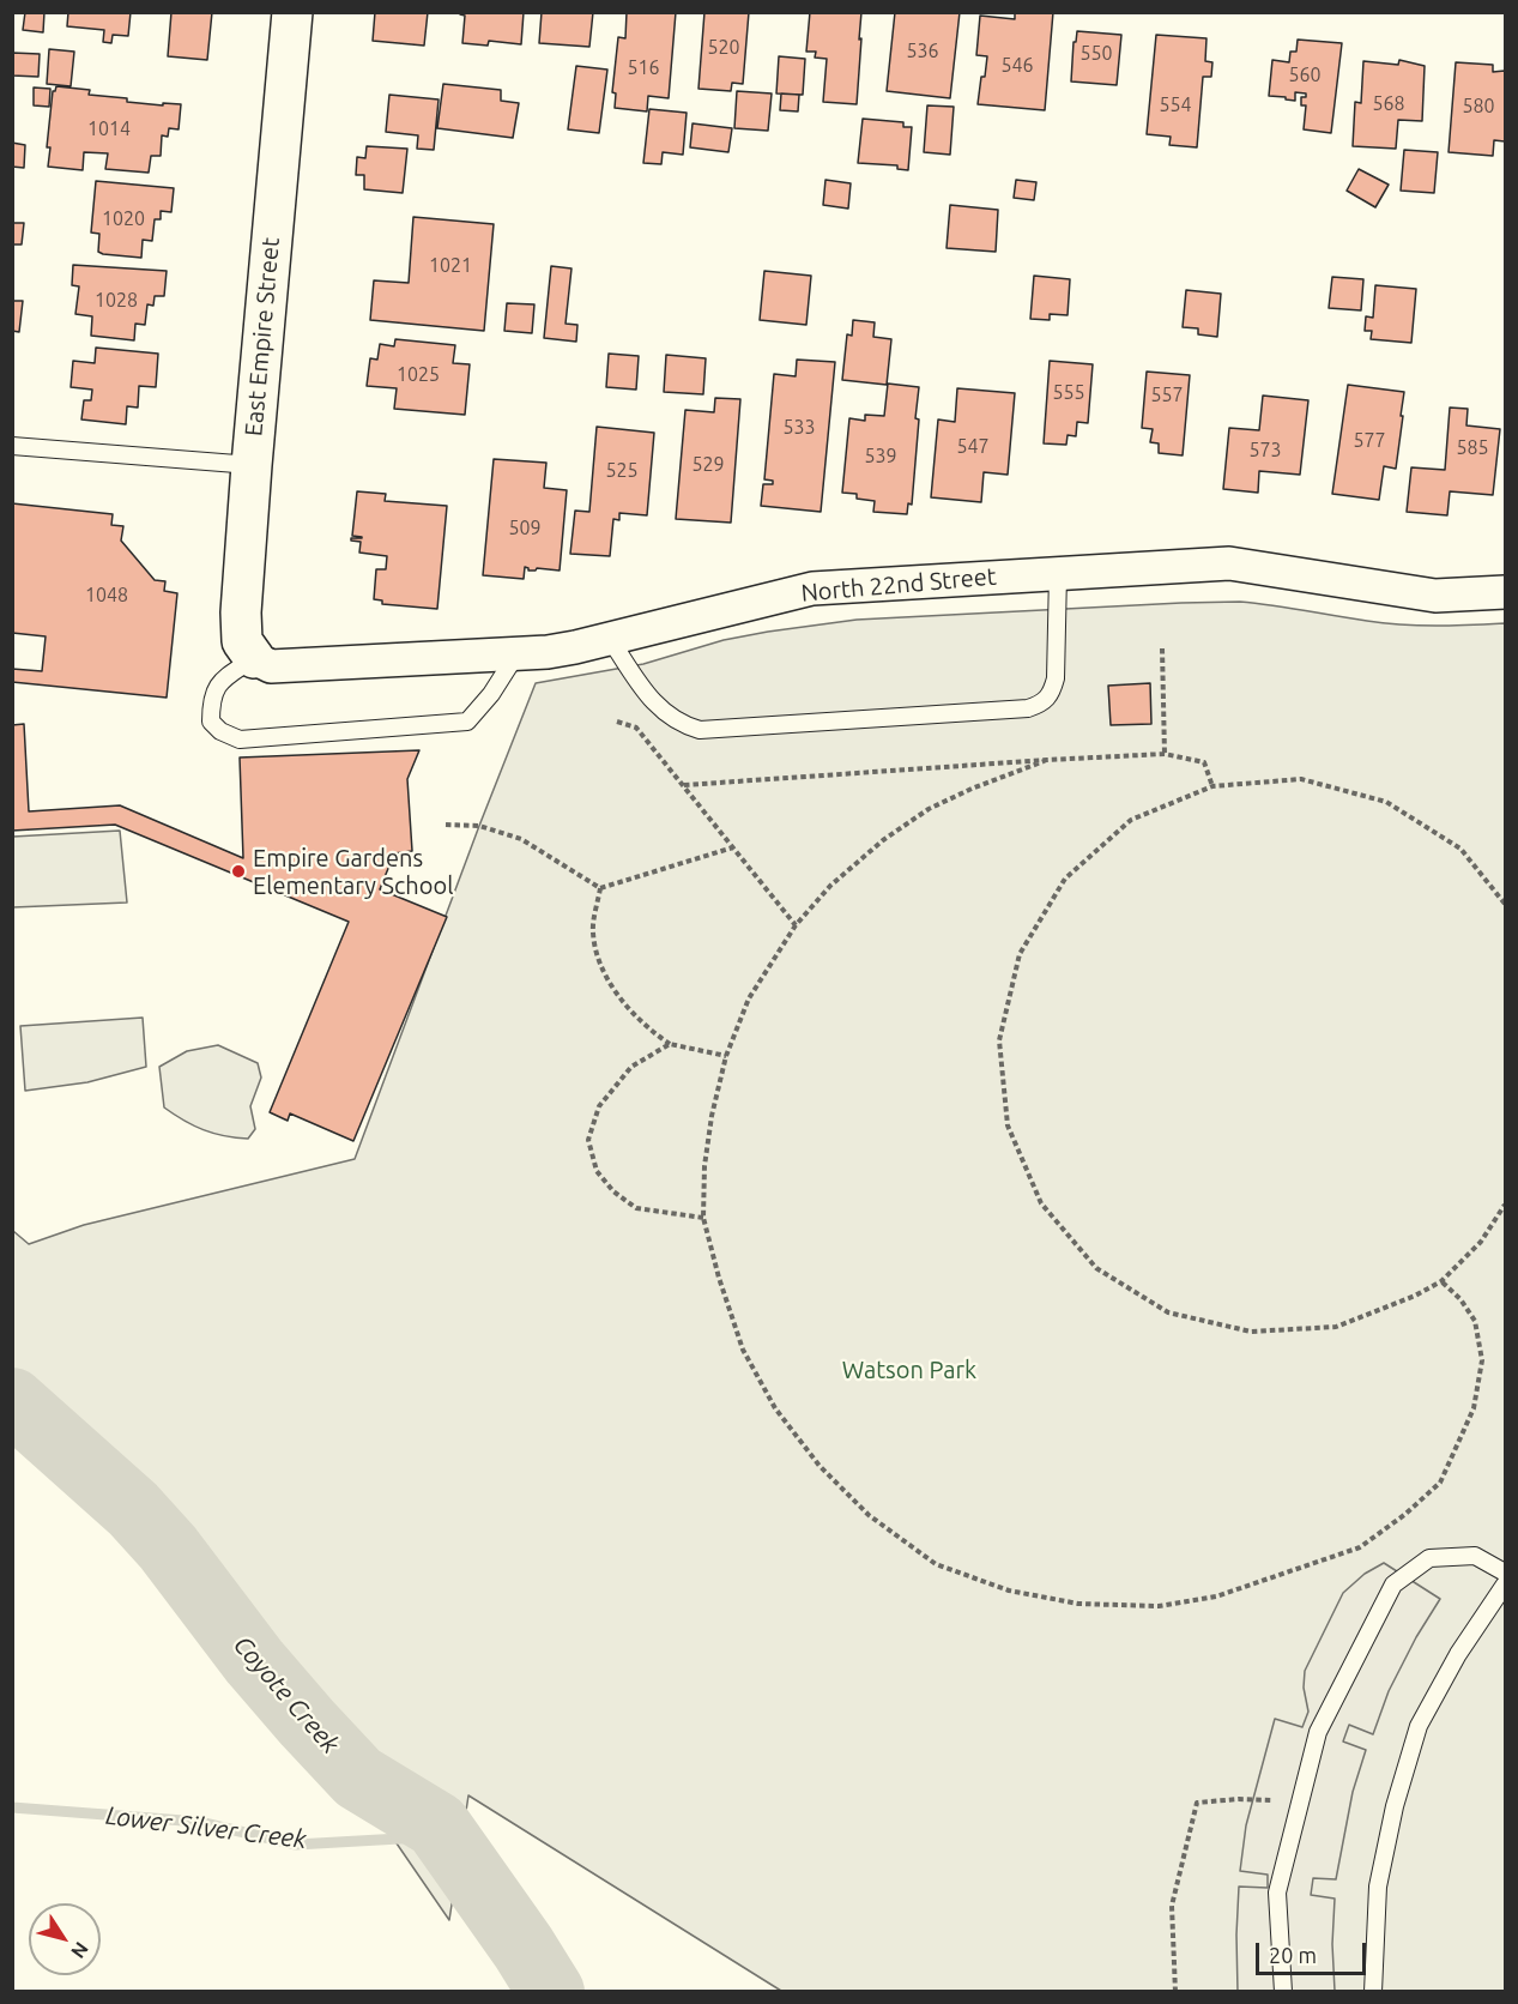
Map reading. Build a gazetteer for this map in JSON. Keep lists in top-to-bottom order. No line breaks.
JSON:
{"streets":{"street":["East Empire Street","North 22nd Street"]},"crossings":[["East Empire Street","North 22nd Street"]],"water":["Coyote Creek","Lower Silver Creek"],"parks":["Watson Park"],"places":["Empire Gardens Elementary School"],"house_numbers":["520","536","550","546","516","560","568","554","580","1014","1020","1021","1028","1025","555","557","533","577","547","585","573","539","529","525","509","1048"],"scale_bar":"20 m","north":"bottom right"}
